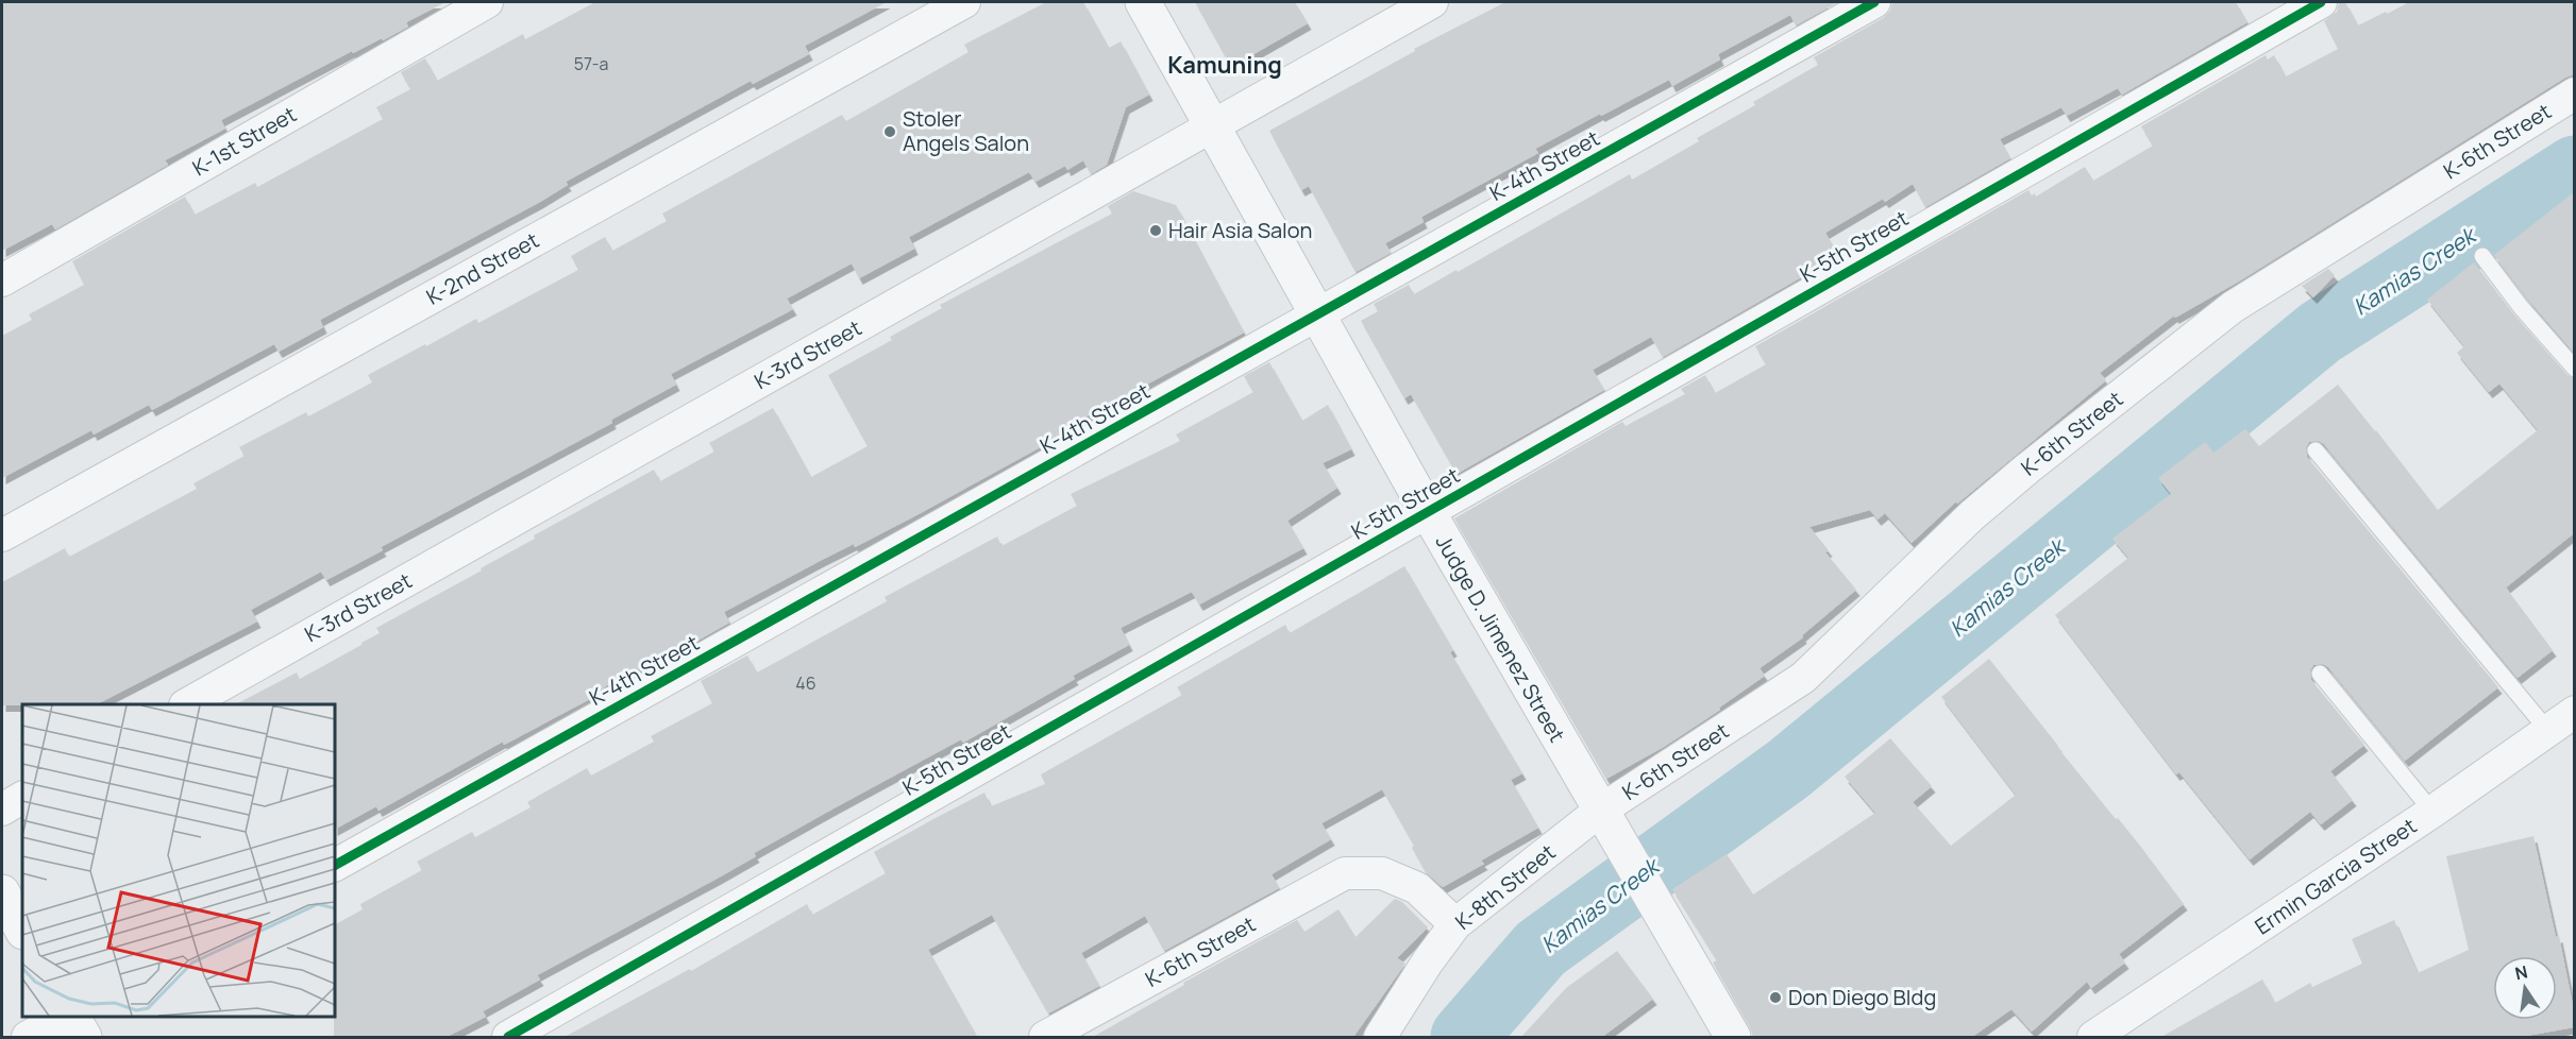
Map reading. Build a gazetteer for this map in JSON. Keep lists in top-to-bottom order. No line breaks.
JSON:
{"streets":{"street":["K-1st Street","K-6th Street","K-4th Street","K-5th Street","K-2nd Street","K-3rd Street","Judge D. Jimenez Street","Ermin Garcia Street","K-8th Street"]},"crossings":[["K-6th Street","Judge D. Jimenez Street"],["K-6th Street","K-8th Street"],["K-4th Street","Judge D. Jimenez Street"],["K-5th Street","Judge D. Jimenez Street"],["K-3rd Street","Judge D. Jimenez Street"],["Judge D. Jimenez Street","K-8th Street"]],"districts":["Kamuning"],"water":["Kamias Creek"],"places":["Stoler Angels Salon","Hair Asia Salon","Don Diego Bldg"],"house_numbers":["57-a","46"],"north":"top"}
